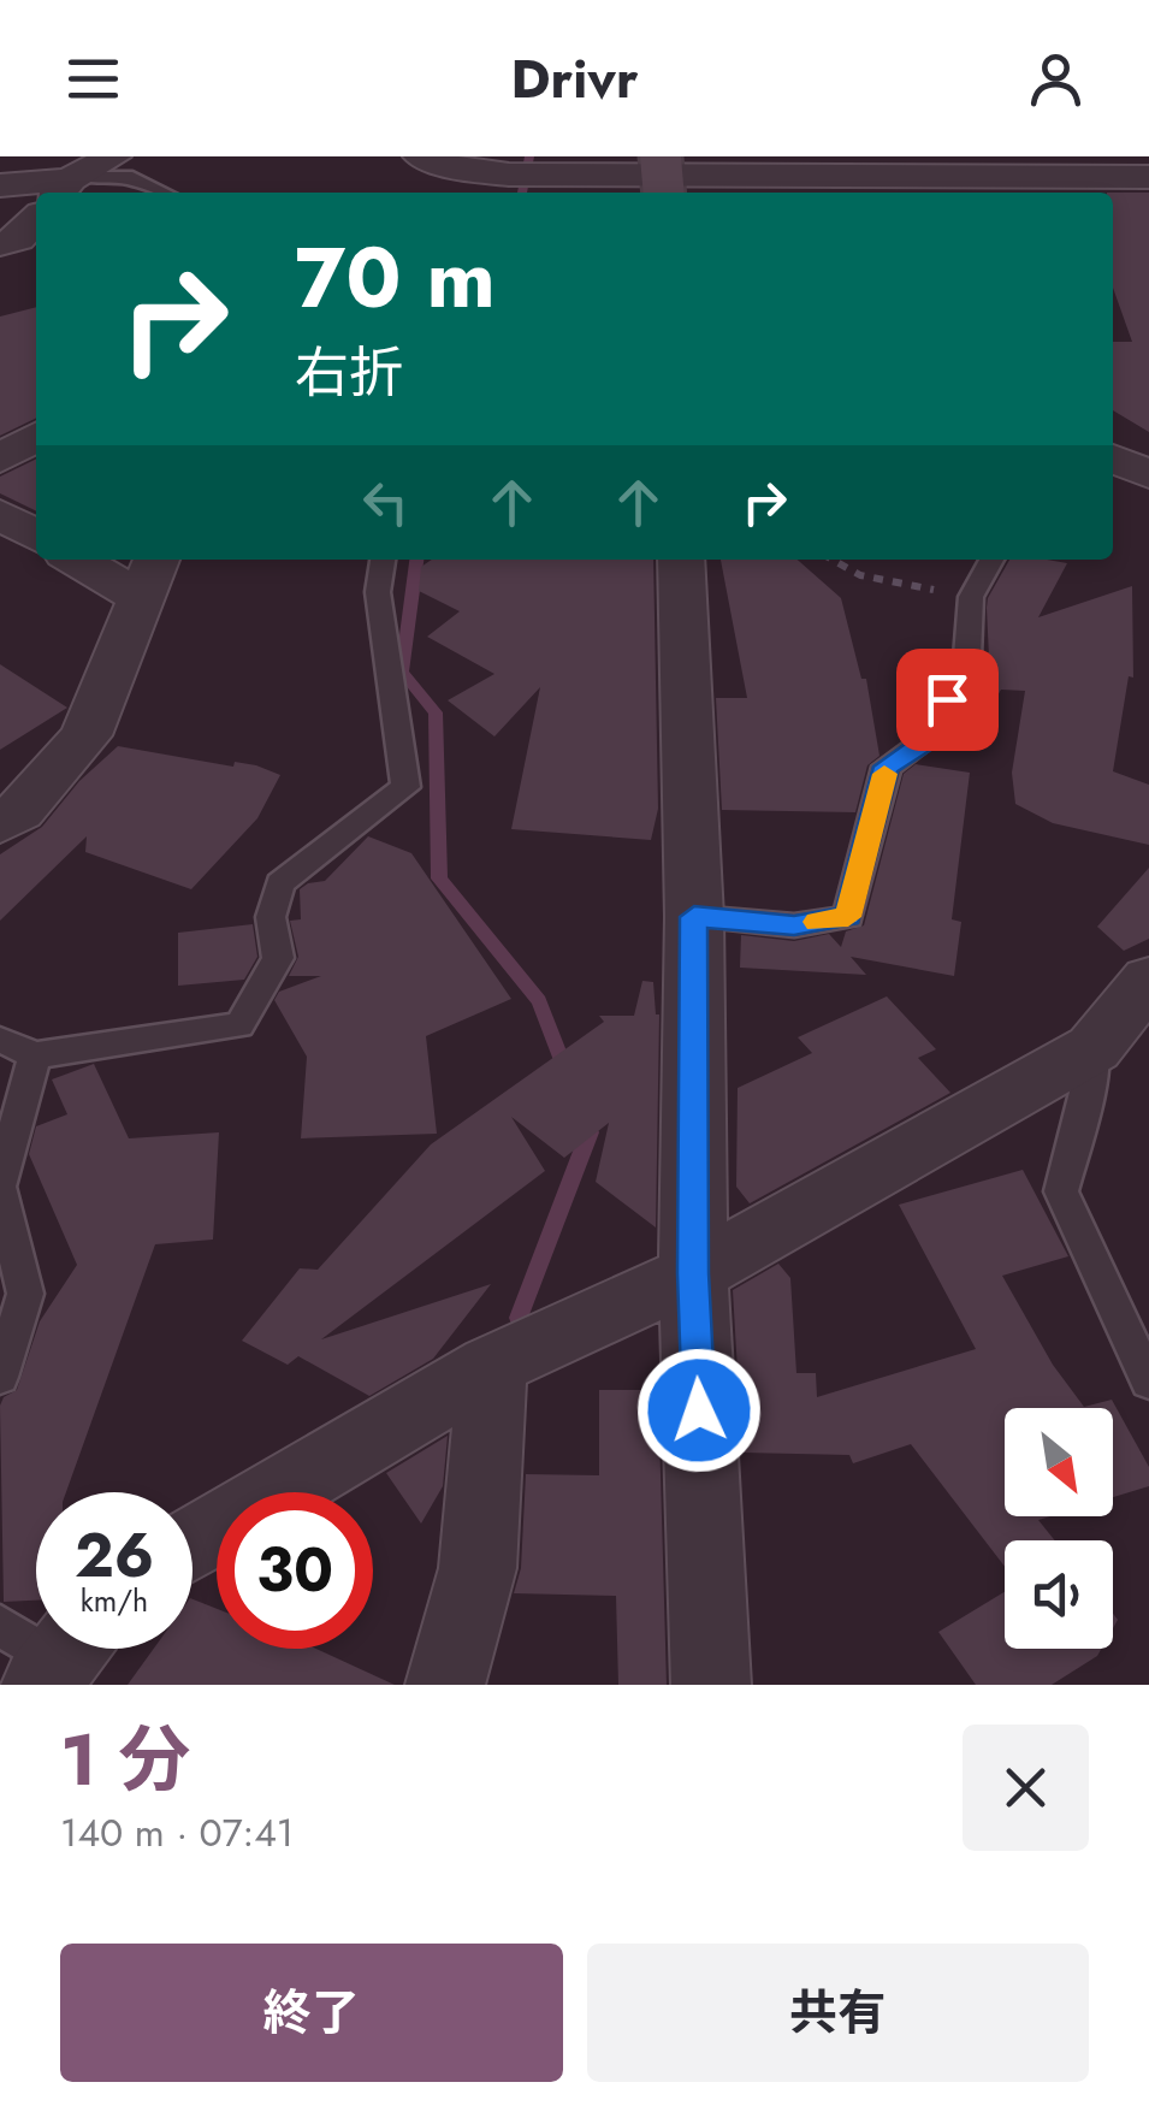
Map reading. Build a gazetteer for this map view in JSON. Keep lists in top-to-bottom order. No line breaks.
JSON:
{"north":"bottom right","page":{"header":"Drivr","turn":["70 m","右折"],"speed":"26 km/h","limit":"30","heading":["1 分","140 m · 07:41"],"buttons":["終了","共有"]}}
